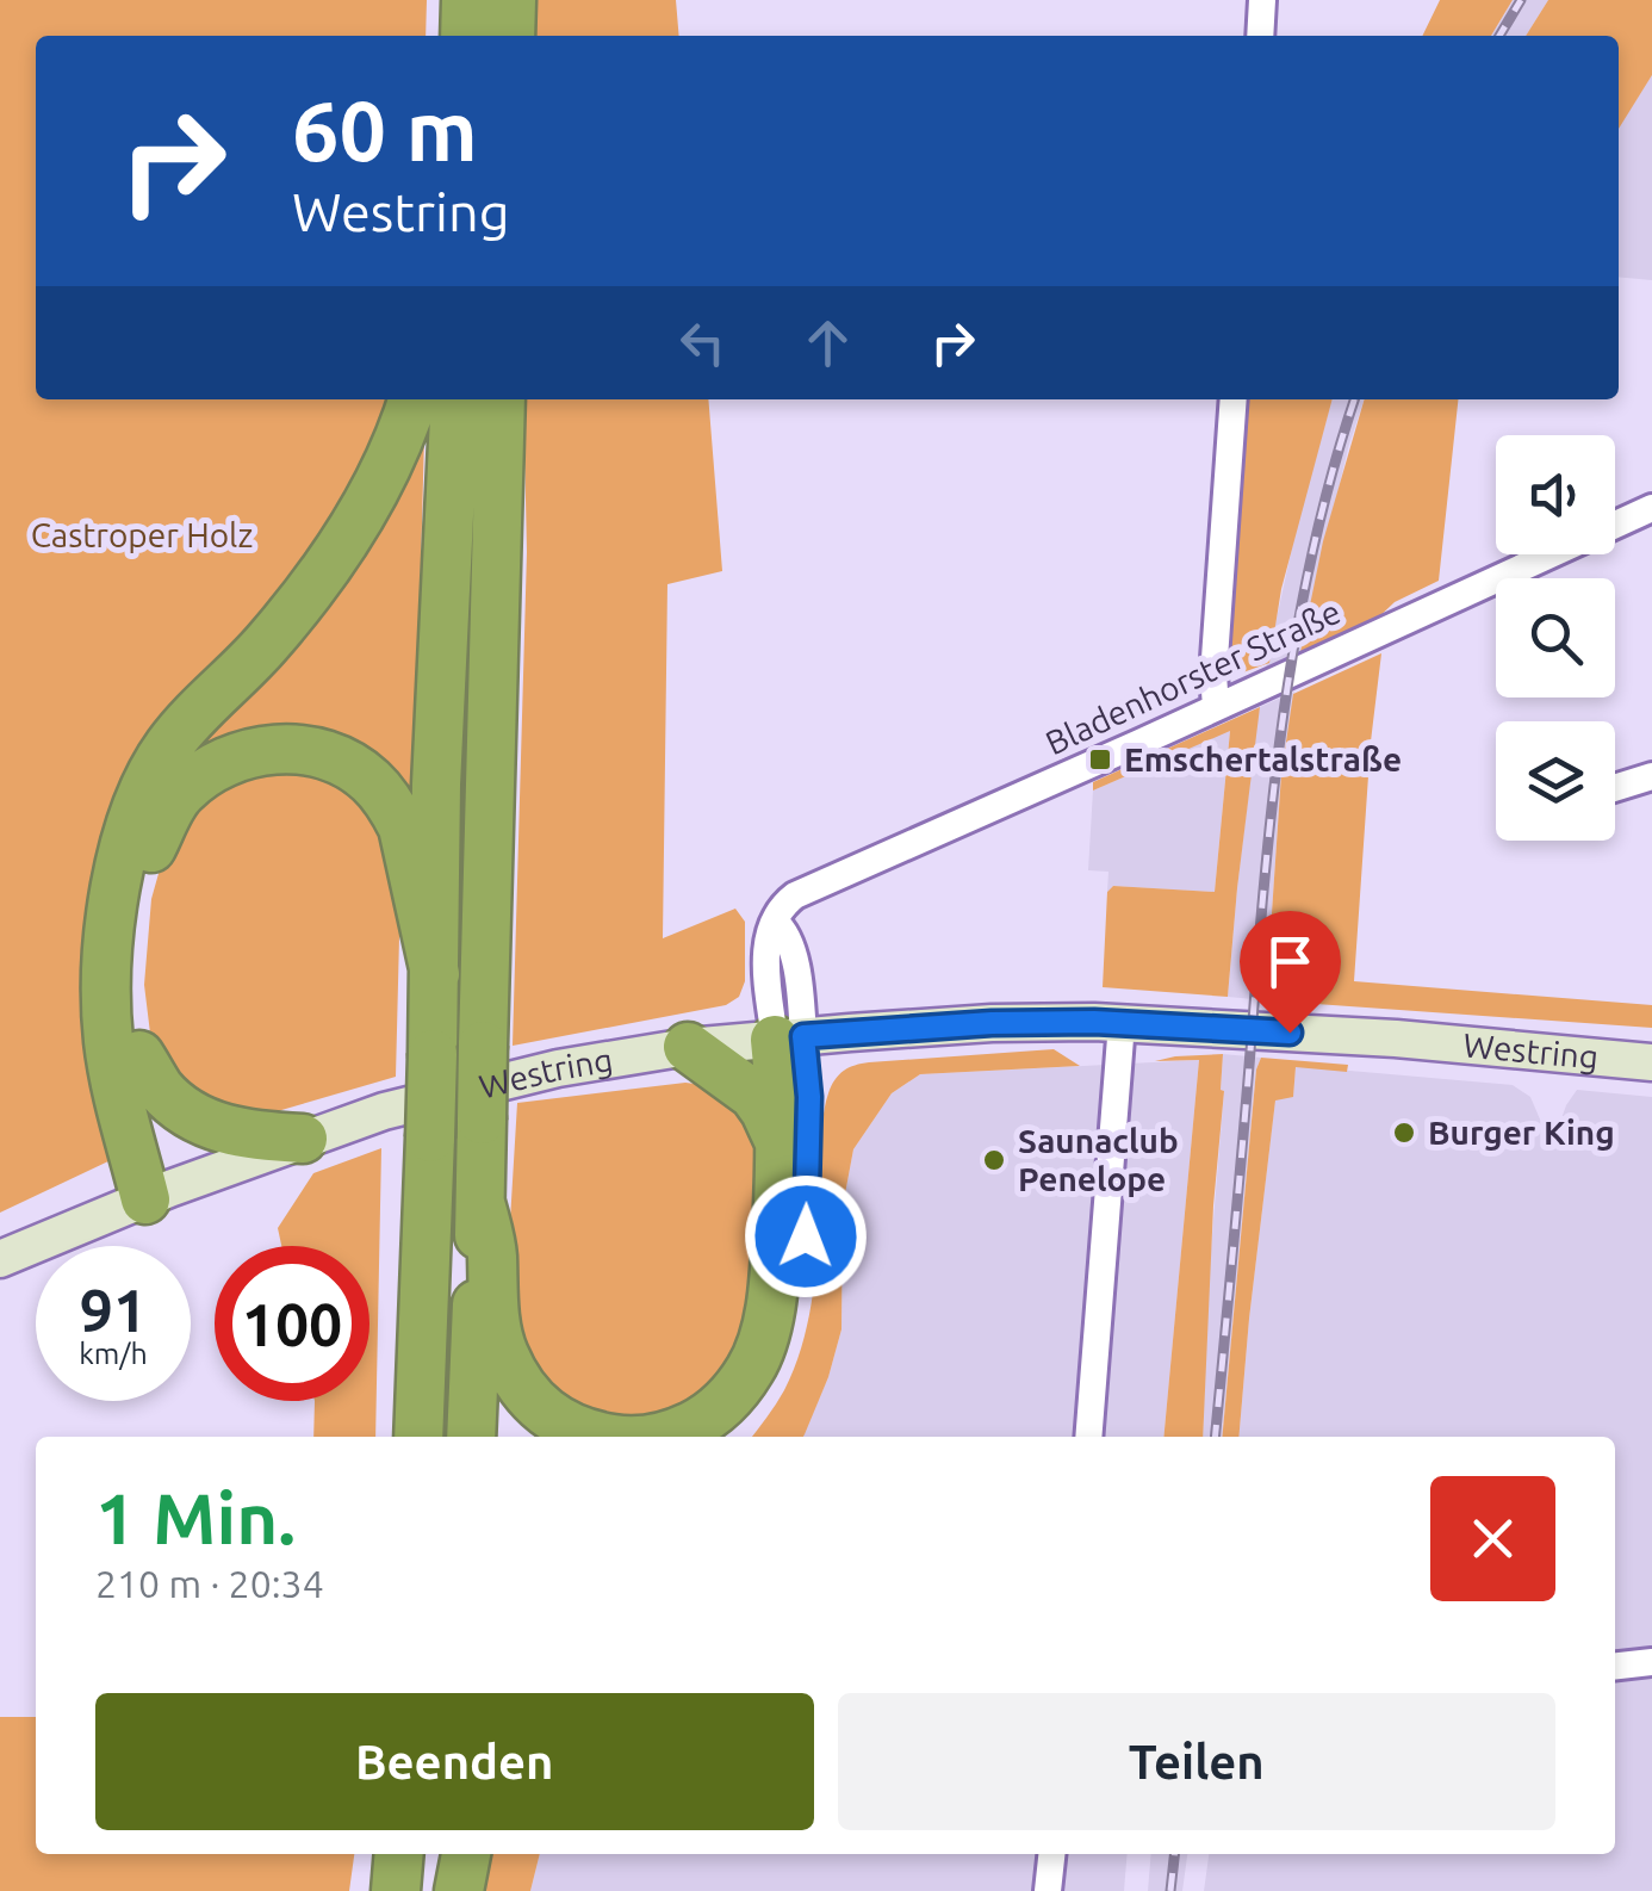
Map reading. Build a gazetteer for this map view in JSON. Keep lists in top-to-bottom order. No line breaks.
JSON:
{"streets":{"main road":["Westring"],"street":["Bladenhorster Straße"]},"crossings":[["Bladenhorster Straße","Westring"]],"parks":["Castroper Holz"],"places":{"transit":["Emschertalstraße"],"other":["Burger King","Saunaclub Penelope"]},"page":{"turn":["60 m","Westring"],"speed":"91 km/h","limit":"100","heading":["1 Min.","210 m · 20:34"],"buttons":["Beenden","Teilen"]}}
